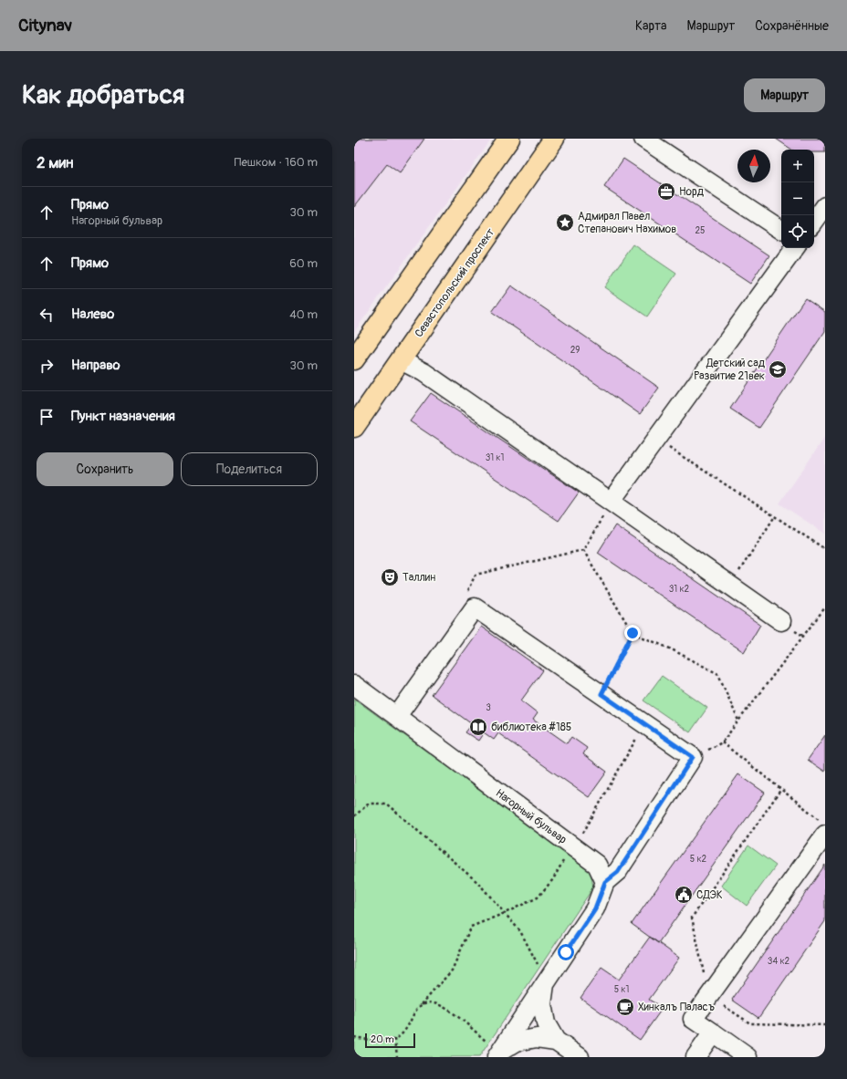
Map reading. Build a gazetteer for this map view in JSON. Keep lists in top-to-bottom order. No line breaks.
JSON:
{"streets":{"main road":["Севастопольский проспект"],"street":["Нагорный бульвар"]},"places":{"office":["Норд"],"place":["Адмирал Павел Степанович Нахимов"],"school or university":["Детский сад Развитие 21век"],"theatre":["Таллин"],"library":["библиотека #185"],"public building":["СДЭК"],"cafe":["Хинкалъ Паласъ"]},"house_numbers":["25","29","31 к1","31 к2","3","5 к2","34 к2","5 к1"],"scale_bar":"20 m","north":"top","page":{"header":"Citynav","nav":["Карта","Маршрут","Сохранённые"],"buttons":["Маршрут",["Сохранить","Поделиться"]],"title":"Как добраться","heading":["2 мин","Пешком · 160 m"],"map_buttons":["+","−"],"list":[["Прямо","Нагорный бульвар","30 m"],["Прямо","60 m"],["Налево","40 m"],["Направо","30 m"],"Пункт назначения"],"scale":"20 m"}}
